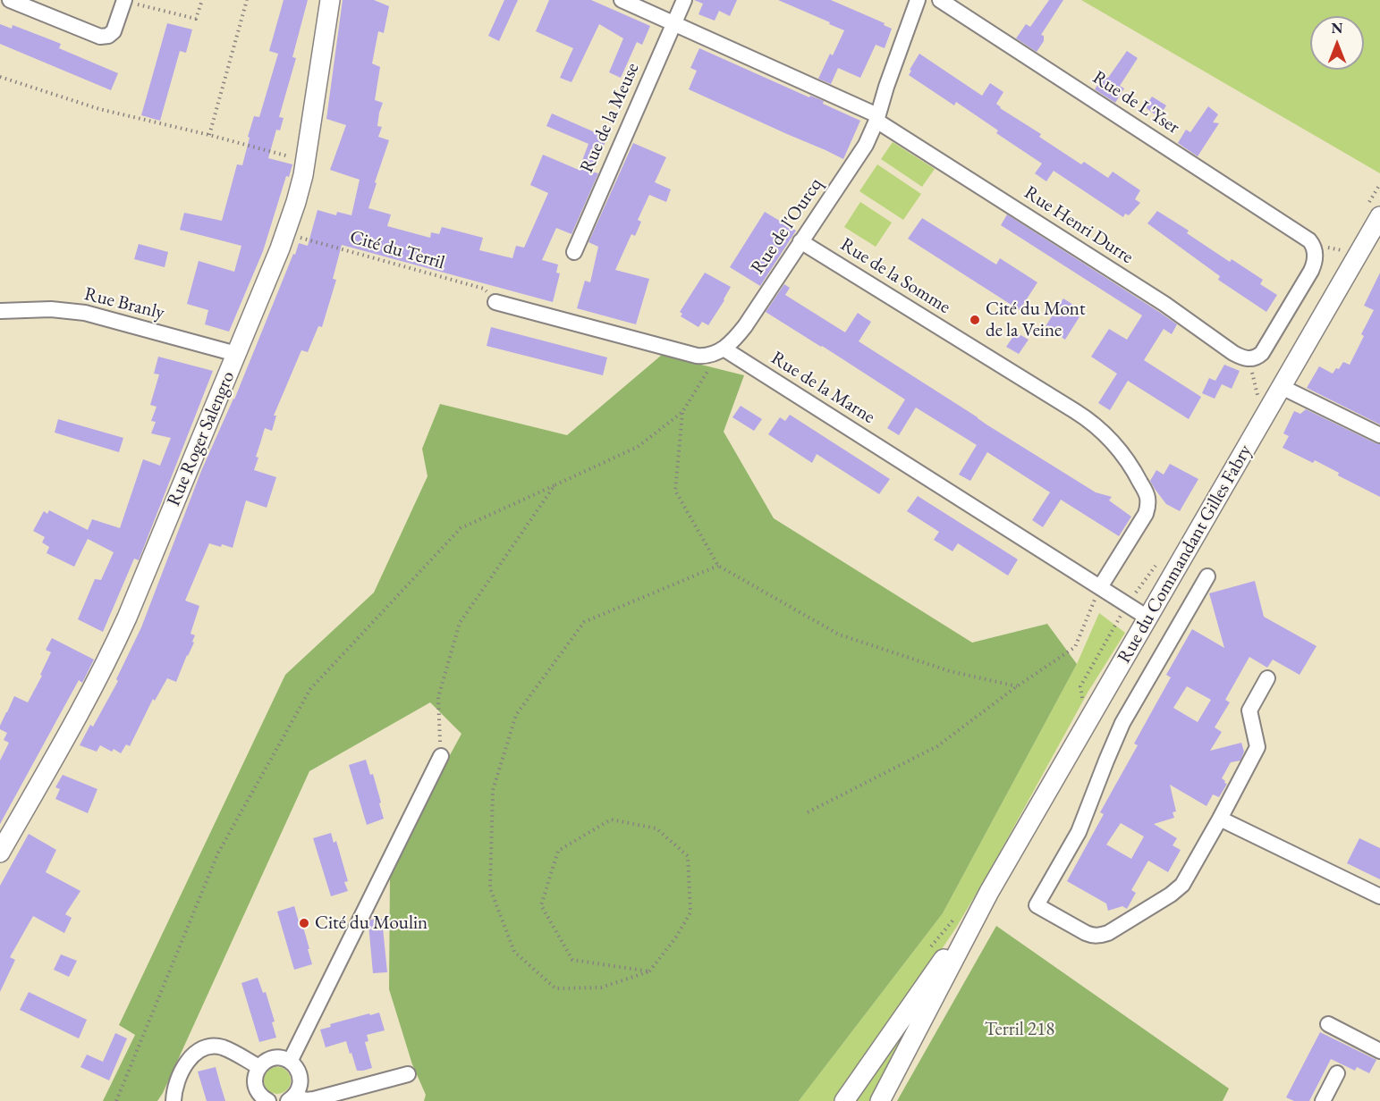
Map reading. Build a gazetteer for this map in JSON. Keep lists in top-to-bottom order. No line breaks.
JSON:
{"streets":{"street":["Rue de L'Yser","Rue de la Meuse","Rue Henri Durre","Rue de l'Ourcq","Rue de la Somme","Rue Branly","Rue de la Marne","Rue Roger Salengro","Rue du Commandant Gilles Fabry"],"path":["Cité du Terril"]},"crossings":[["Rue de L'Yser","Rue Henri Durre"],["Rue de la Meuse","Rue Henri Durre"],["Rue Henri Durre","Rue de l'Ourcq"],["Rue de l'Ourcq","Rue de la Somme"],["Rue de l'Ourcq","Rue de la Marne"],["Cité du Terril","Rue de la Marne"],["Cité du Terril","Rue Roger Salengro"],["Rue de la Somme","Rue de la Marne"],["Rue Branly","Rue Roger Salengro"],["Rue de la Marne","Rue du Commandant Gilles Fabry"]],"parks":["Terril 218"],"places":["Cité du Mont de la Veine","Cité du Moulin"],"north":"top"}
